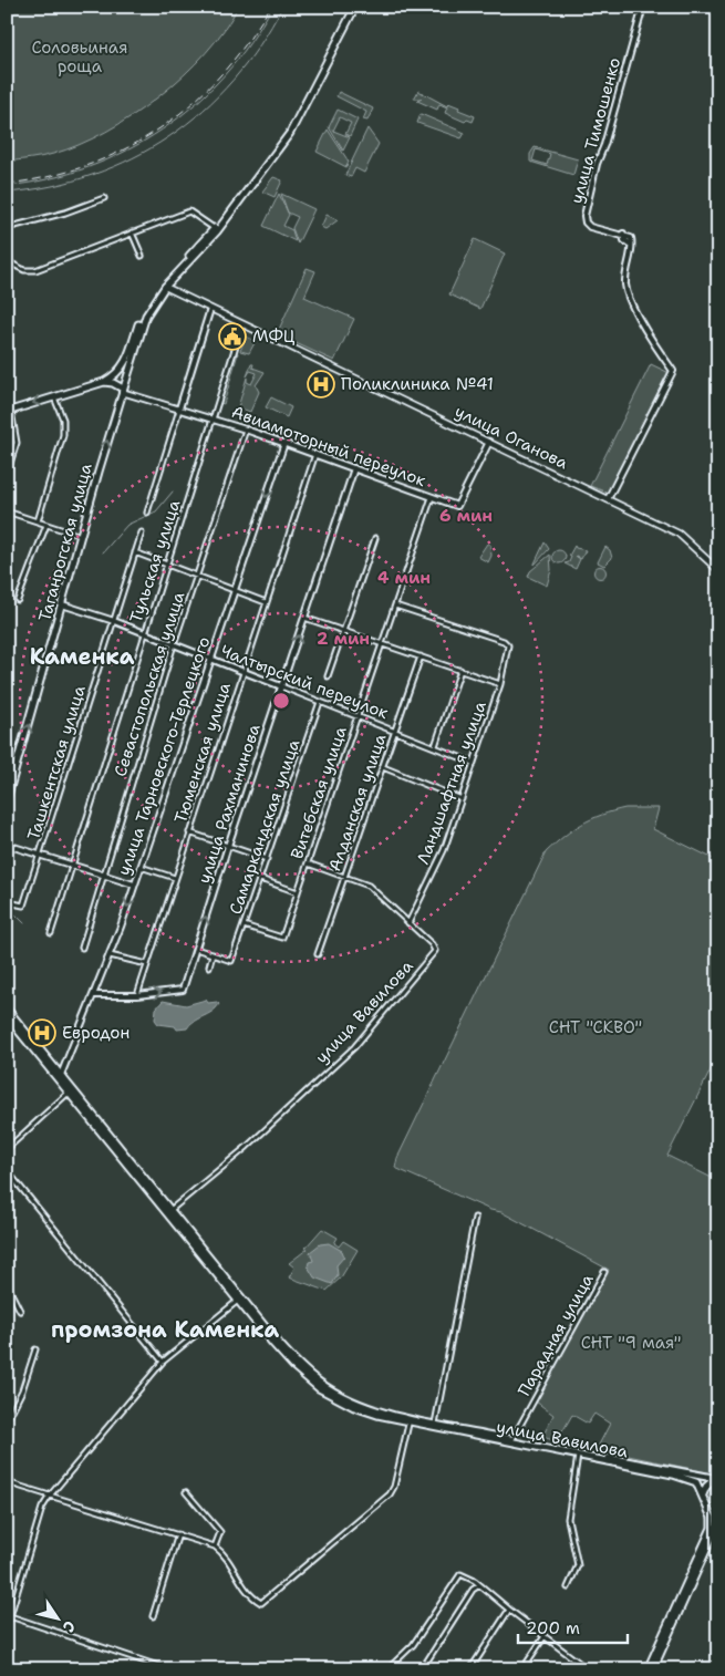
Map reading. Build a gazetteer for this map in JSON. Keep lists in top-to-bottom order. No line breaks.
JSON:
{"streets":{"main road":["улица Оганова","Таганрогская улица","улица Вавилова"],"street":["улица Тимошенко","Авиамоторный переулок","Тульская улица","Чалтырский переулок","Севастопольская улица","Тюменская улица","улица Тарновского-Терлецкого","Ташкентская улица","Ландшафтная улица","Витебская улица","Алданская улица","улица Рахманинова","Самаркандская улица","Парадная улица"]},"crossings":[["улица Тимошенко","улица Оганова"],["улица Оганова","Авиамоторный переулок"],["улица Оганова","Таганрогская улица"],["улица Оганова","Тульская улица"],["Авиамоторный переулок","Таганрогская улица"],["Авиамоторный переулок","Тульская улица"],["Авиамоторный переулок","Севастопольская улица"],["Авиамоторный переулок","Тюменская улица"],["Авиамоторный переулок","улица Тарновского-Терлецкого"],["Авиамоторный переулок","Витебская улица"],["Авиамоторный переулок","улица Рахманинова"],["Таганрогская улица","Чалтырский переулок"],["Тульская улица","Чалтырский переулок"],["Чалтырский переулок","Севастопольская улица"],["Чалтырский переулок","Тюменская улица"],["Чалтырский переулок","улица Тарновского-Терлецкого"],["Чалтырский переулок","Ташкентская улица"],["Чалтырский переулок","Ландшафтная улица"],["Чалтырский переулок","Витебская улица"],["Чалтырский переулок","Алданская улица"],["Чалтырский переулок","улица Рахманинова"],["Чалтырский переулок","Самаркандская улица"],["Тюменская улица","улица Рахманинова"],["улица Тарновского-Терлецкого","улица Вавилова"],["Ландшафтная улица","Витебская улица"],["Ландшафтная улица","улица Вавилова"],["Витебская улица","Самаркандская улица"],["Витебская улица","улица Вавилова"],["Алданская улица","улица Вавилова"],["улица Вавилова","Парадная улица"]],"one_way":["улица Рахманинова"],"districts":["Каменка","промзона Каменка"],"parks":["Соловьиная роща","СНТ \"СКВО\"","СНТ \"9 мая\""],"places":{"public building":["МФЦ"],"hospital":["Поликлиника №41","Евродон"]},"scale_bar":"200 m","north":"bottom right","rings":["6 мин","4 мин","2 мин"]}
